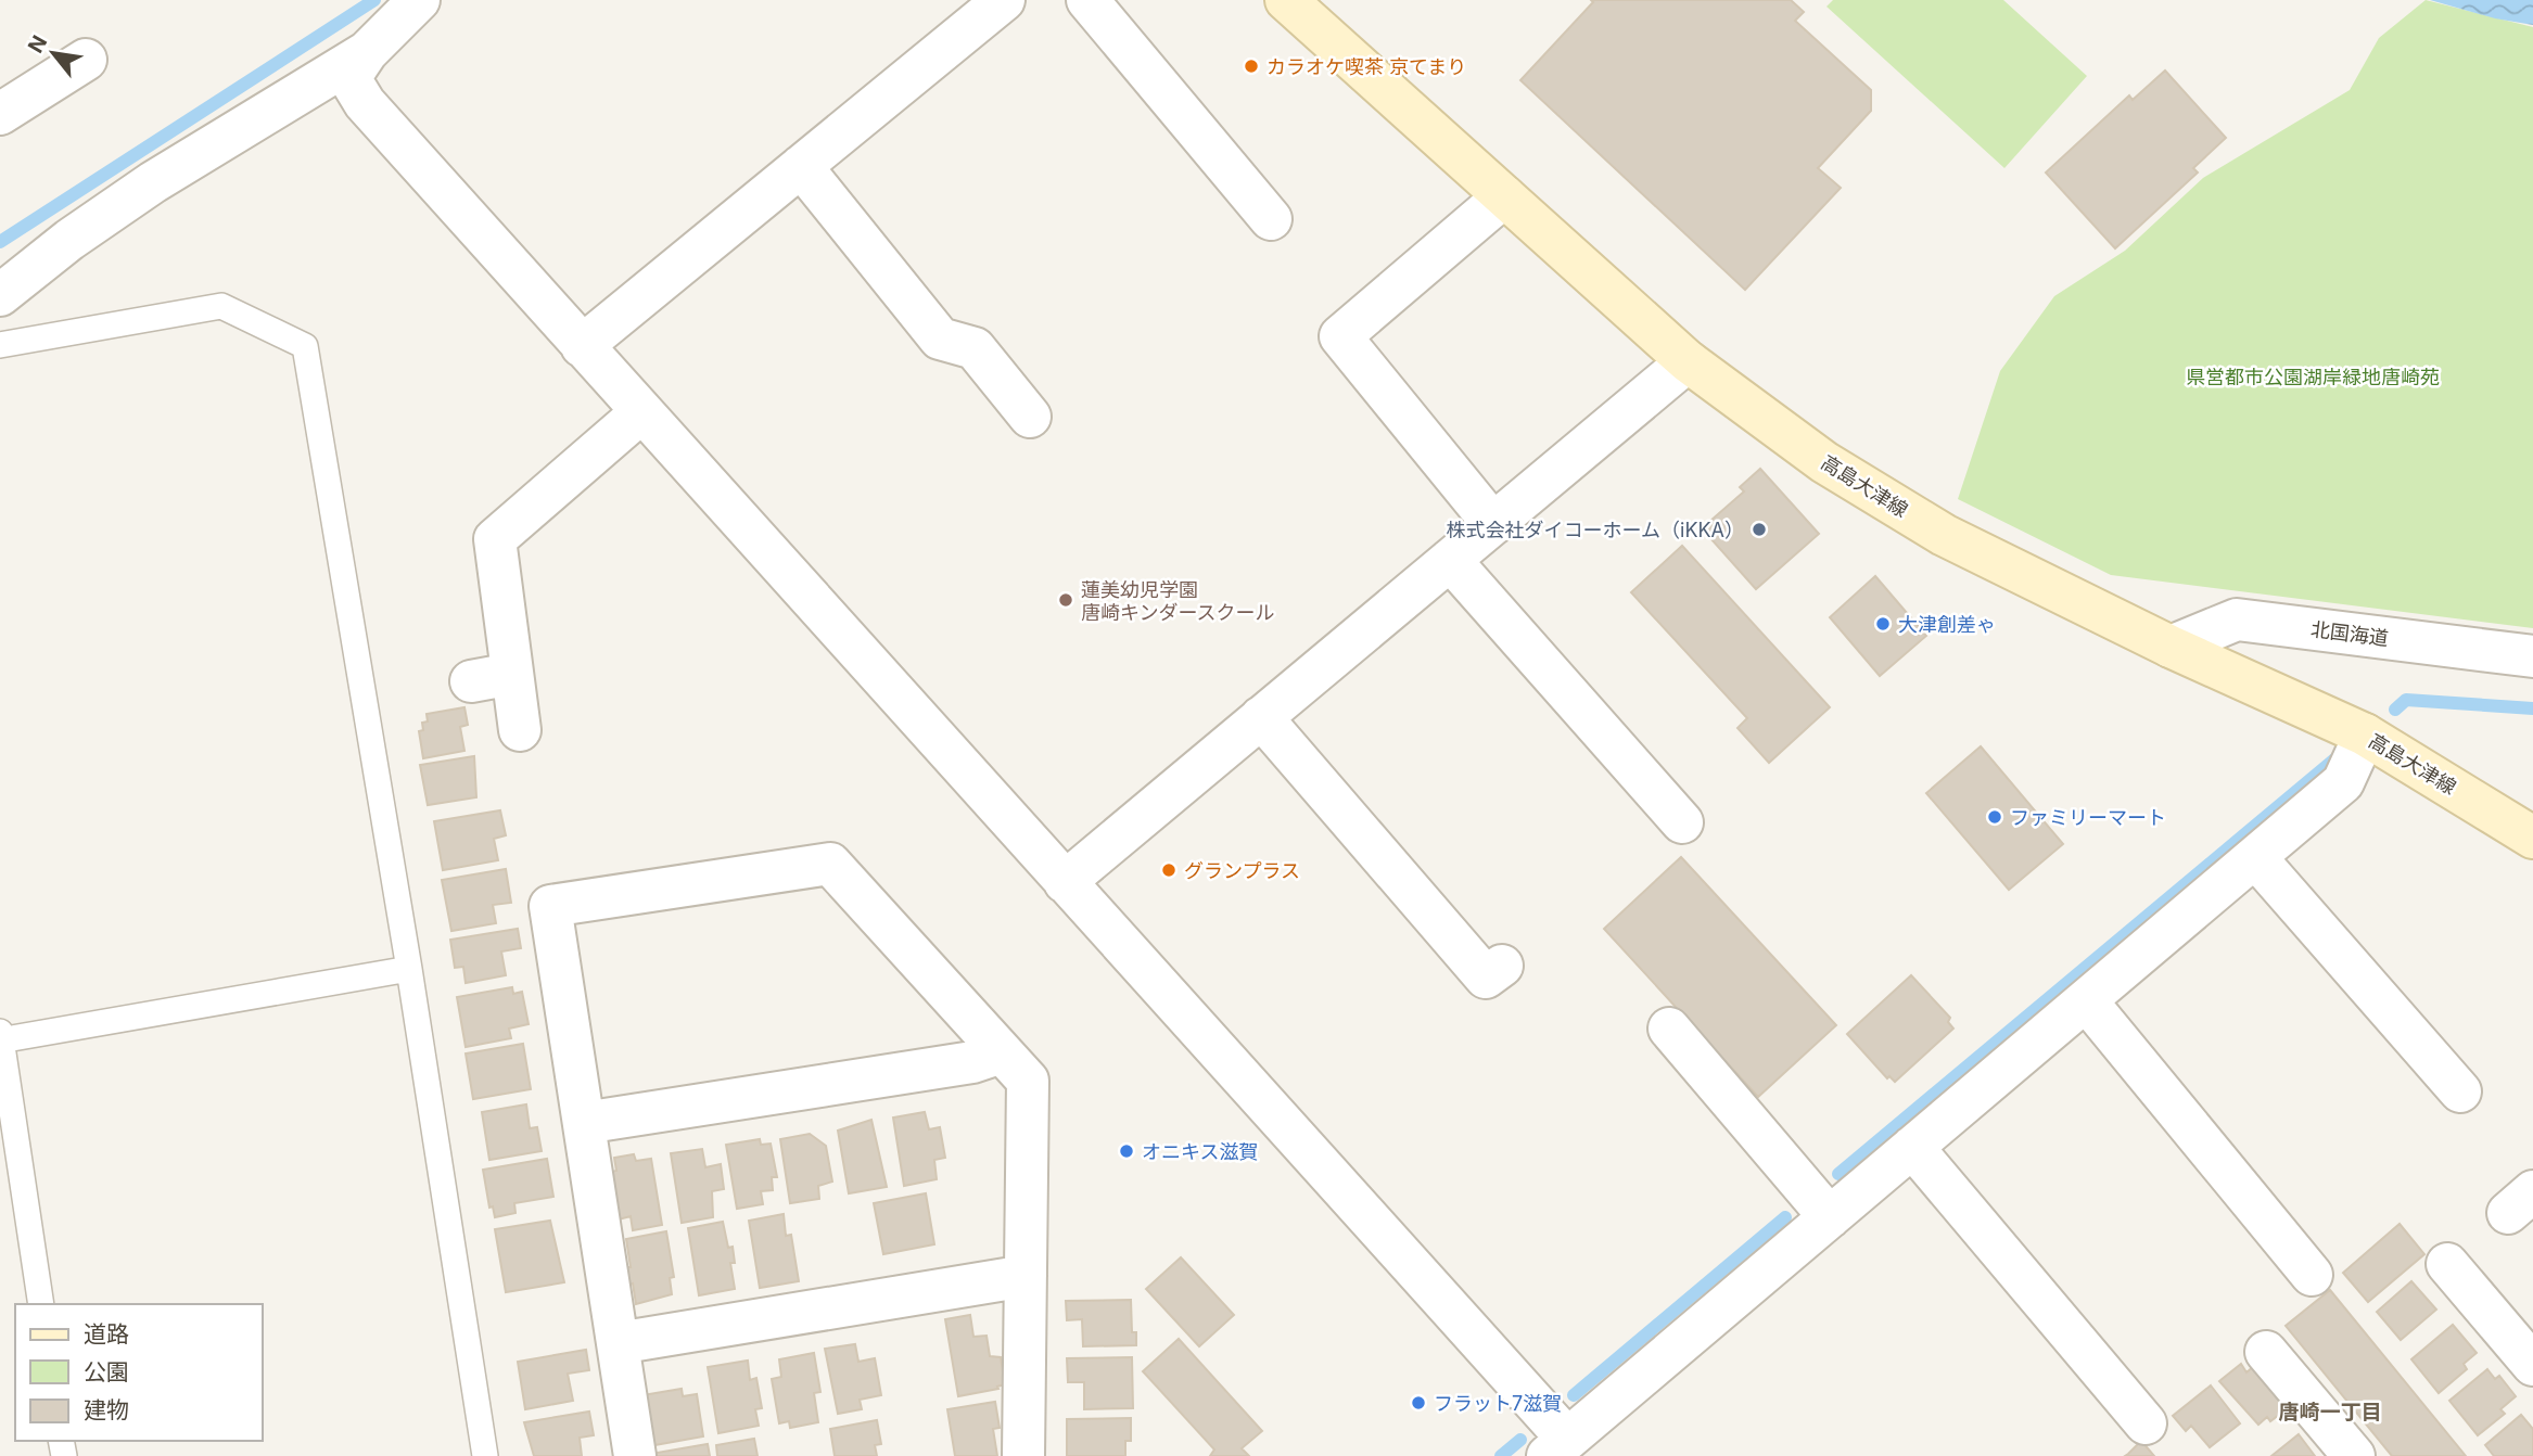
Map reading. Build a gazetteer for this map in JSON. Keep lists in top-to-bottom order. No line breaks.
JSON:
{"streets":{"main road":["高島大津線"],"street":["北国海道"]},"crossings":[["高島大津線","北国海道"]],"districts":["唐崎一丁目"],"parks":["県営都市公園湖岸緑地唐崎苑"],"places":["カラオケ喫茶 京てまり","株式会社ダイコーホーム（iKKA）","蓮美幼児学園 唐崎キンダースクール","大津創差ゃ","ファミリーマート","グランプラス","オニキス滋賀","フラット7滋賀"],"legend":["道路","公園","建物"],"north":"top left"}
